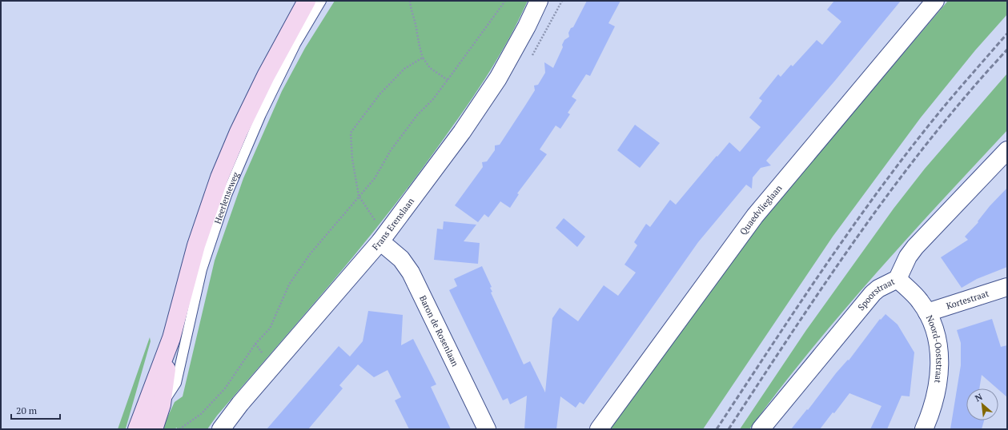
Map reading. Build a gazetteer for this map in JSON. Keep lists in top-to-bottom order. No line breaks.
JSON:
{"streets":{"main road":["Heerlenseweg"],"street":["Quaedvlieglaan","Frans Erenslaan","Spoorstraat","Kortestraat","Baron de Rosenlaan","Noord-Ooststraat"]},"crossings":[["Frans Erenslaan","Baron de Rosenlaan"],["Spoorstraat","Noord-Ooststraat"],["Kortestraat","Noord-Ooststraat"]],"scale_bar":"20 m","north":"top left"}
